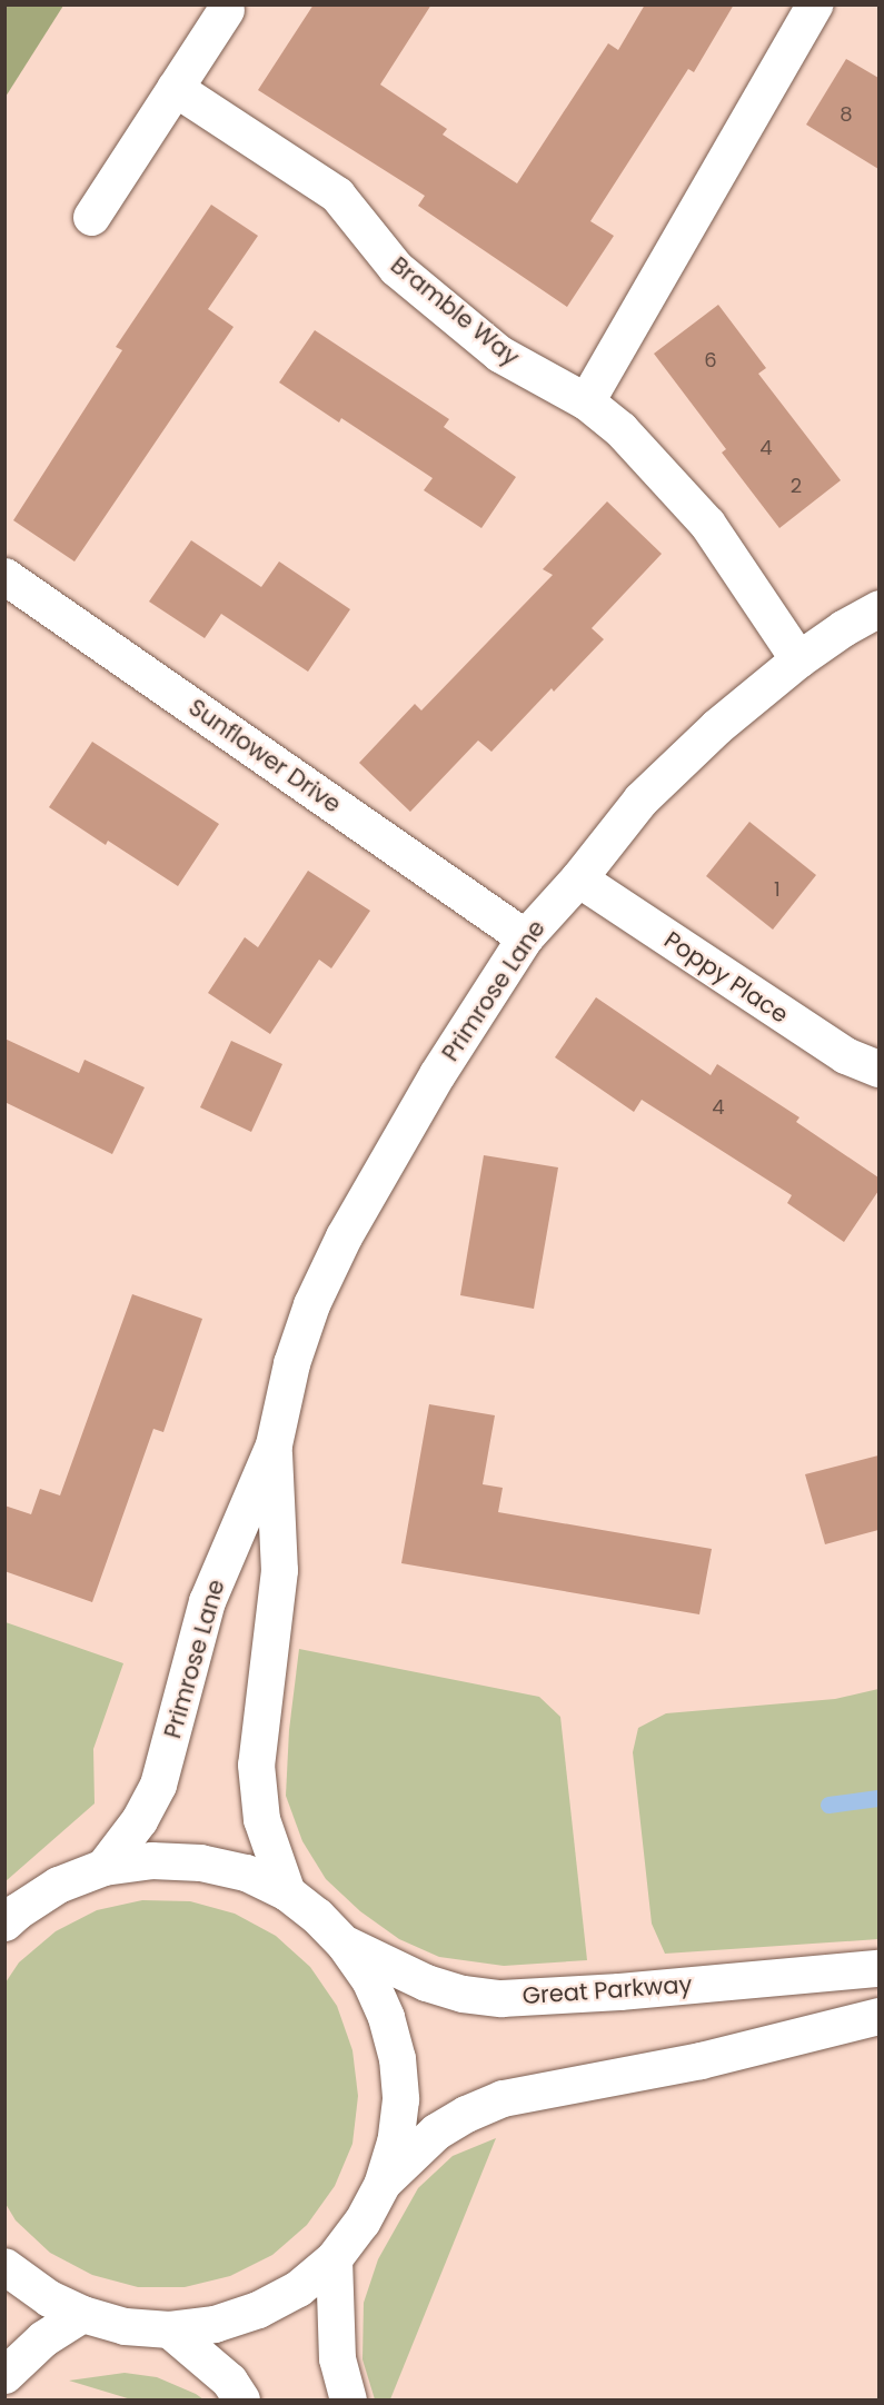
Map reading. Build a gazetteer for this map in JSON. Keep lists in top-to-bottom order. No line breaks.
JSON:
{"streets":{"street":["Bramble Way","Sunflower Drive","Poppy Place","Primrose Lane","Great Parkway"]},"crossings":[["Bramble Way","Primrose Lane"],["Sunflower Drive","Primrose Lane"],["Poppy Place","Primrose Lane"],["Primrose Lane","Great Parkway"]],"house_numbers":["8","6","4","2","1","4"]}
